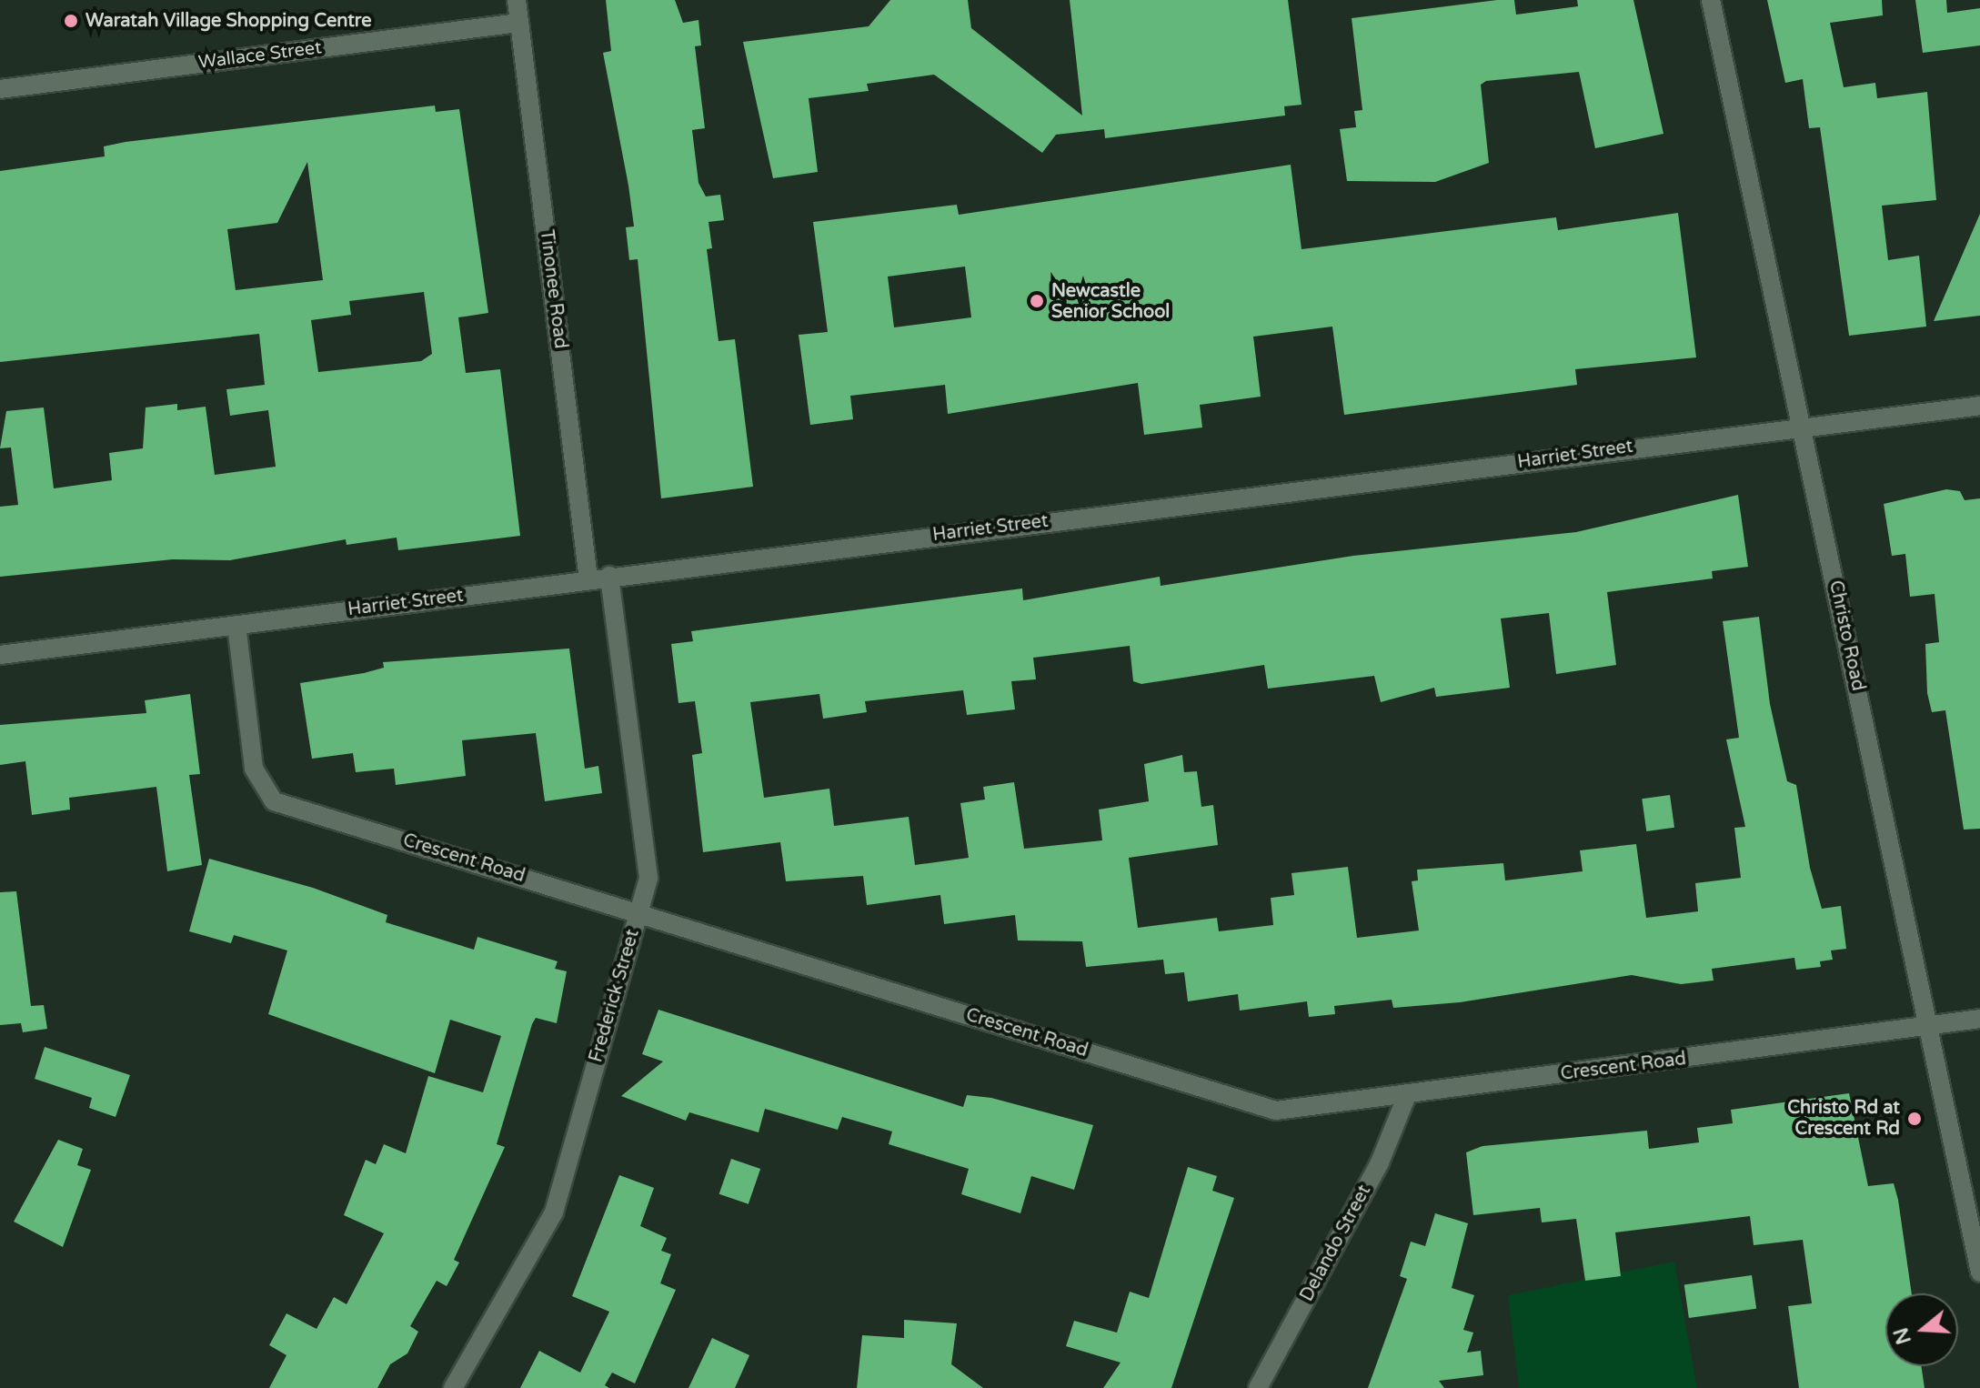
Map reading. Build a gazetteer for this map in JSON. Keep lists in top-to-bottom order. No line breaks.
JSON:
{"streets":{"street":["Wallace Street","Tinonee Road","Harriet Street","Christo Road","Crescent Road","Frederick Street","Delando Street"]},"crossings":[["Wallace Street","Tinonee Road"],["Tinonee Road","Harriet Street"],["Harriet Street","Christo Road"],["Harriet Street","Crescent Road"],["Harriet Street","Frederick Street"],["Christo Road","Crescent Road"],["Crescent Road","Frederick Street"],["Crescent Road","Delando Street"]],"places":["Waratah Village Shopping Centre","Newcastle Senior School","Christo Rd at Crescent Rd"],"north":"left"}
